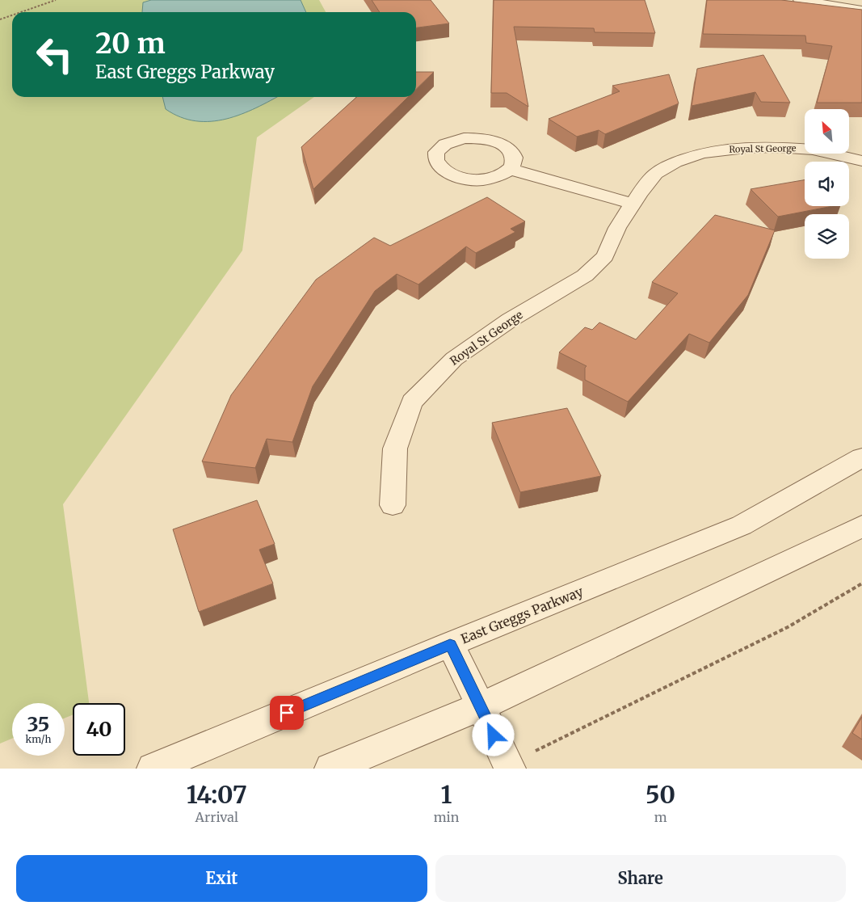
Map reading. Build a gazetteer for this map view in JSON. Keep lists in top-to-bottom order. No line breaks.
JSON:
{"streets":{"street":["Royal St George","East Greggs Parkway"]},"north":"top left","page":{"turn":["20 m","East Greggs Parkway"],"speed":"35 km/h","limit":"40","eta":["14:07","Arrival","1","min","50","m"],"buttons":["Exit","Share"]}}
